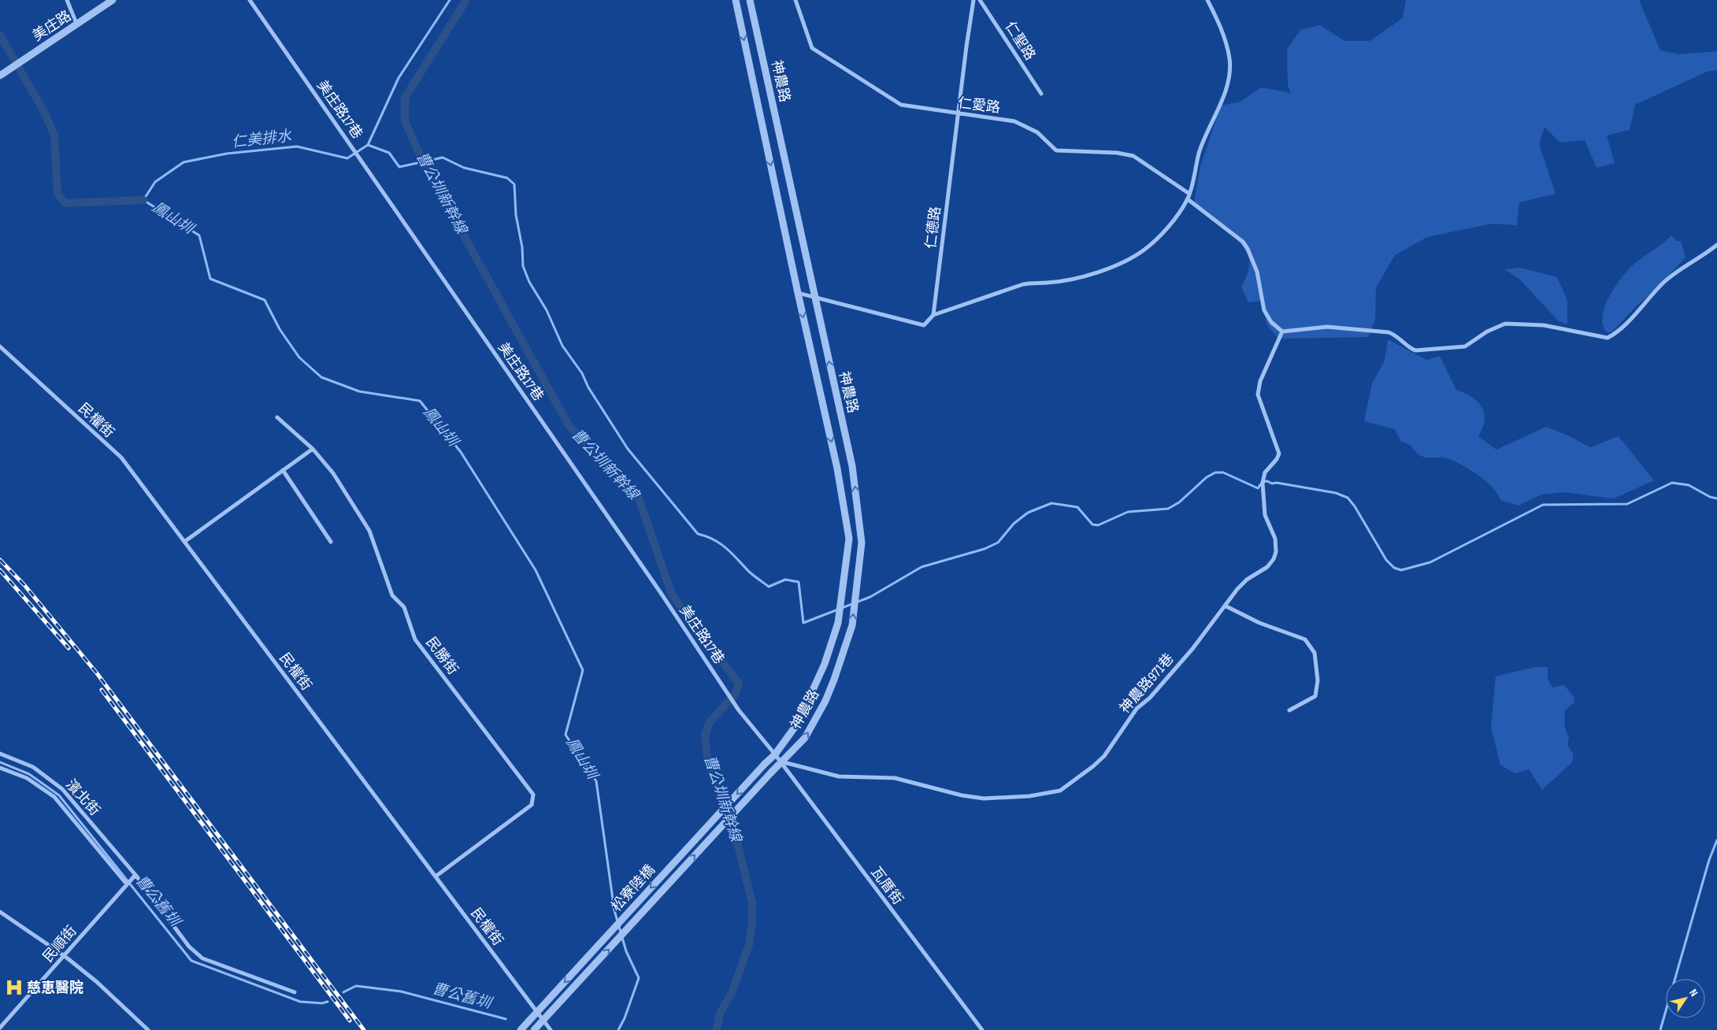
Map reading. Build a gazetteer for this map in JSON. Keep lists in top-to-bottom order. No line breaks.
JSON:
{"streets":{"street":["美庄路","仁聖路","神農路","仁愛路","美庄路17巷","仁德路","民權街","民勝街","神農路971巷","濱北街","瓦厝街","松寮陸橋","民順街"]},"crossings":[["神農路","美庄路17巷"],["神農路","神農路971巷"],["神農路","瓦厝街"],["神農路","松寮陸橋"],["仁愛路","仁德路"],["美庄路17巷","瓦厝街"],["民權街","民勝街"],["神農路971巷","瓦厝街"],["濱北街","民順街"]],"water":["仁美排水","曹公圳新幹線","鳳山圳","曹公舊圳"],"places":{"hospital":["慈恵醫院"]},"north":"top right"}
